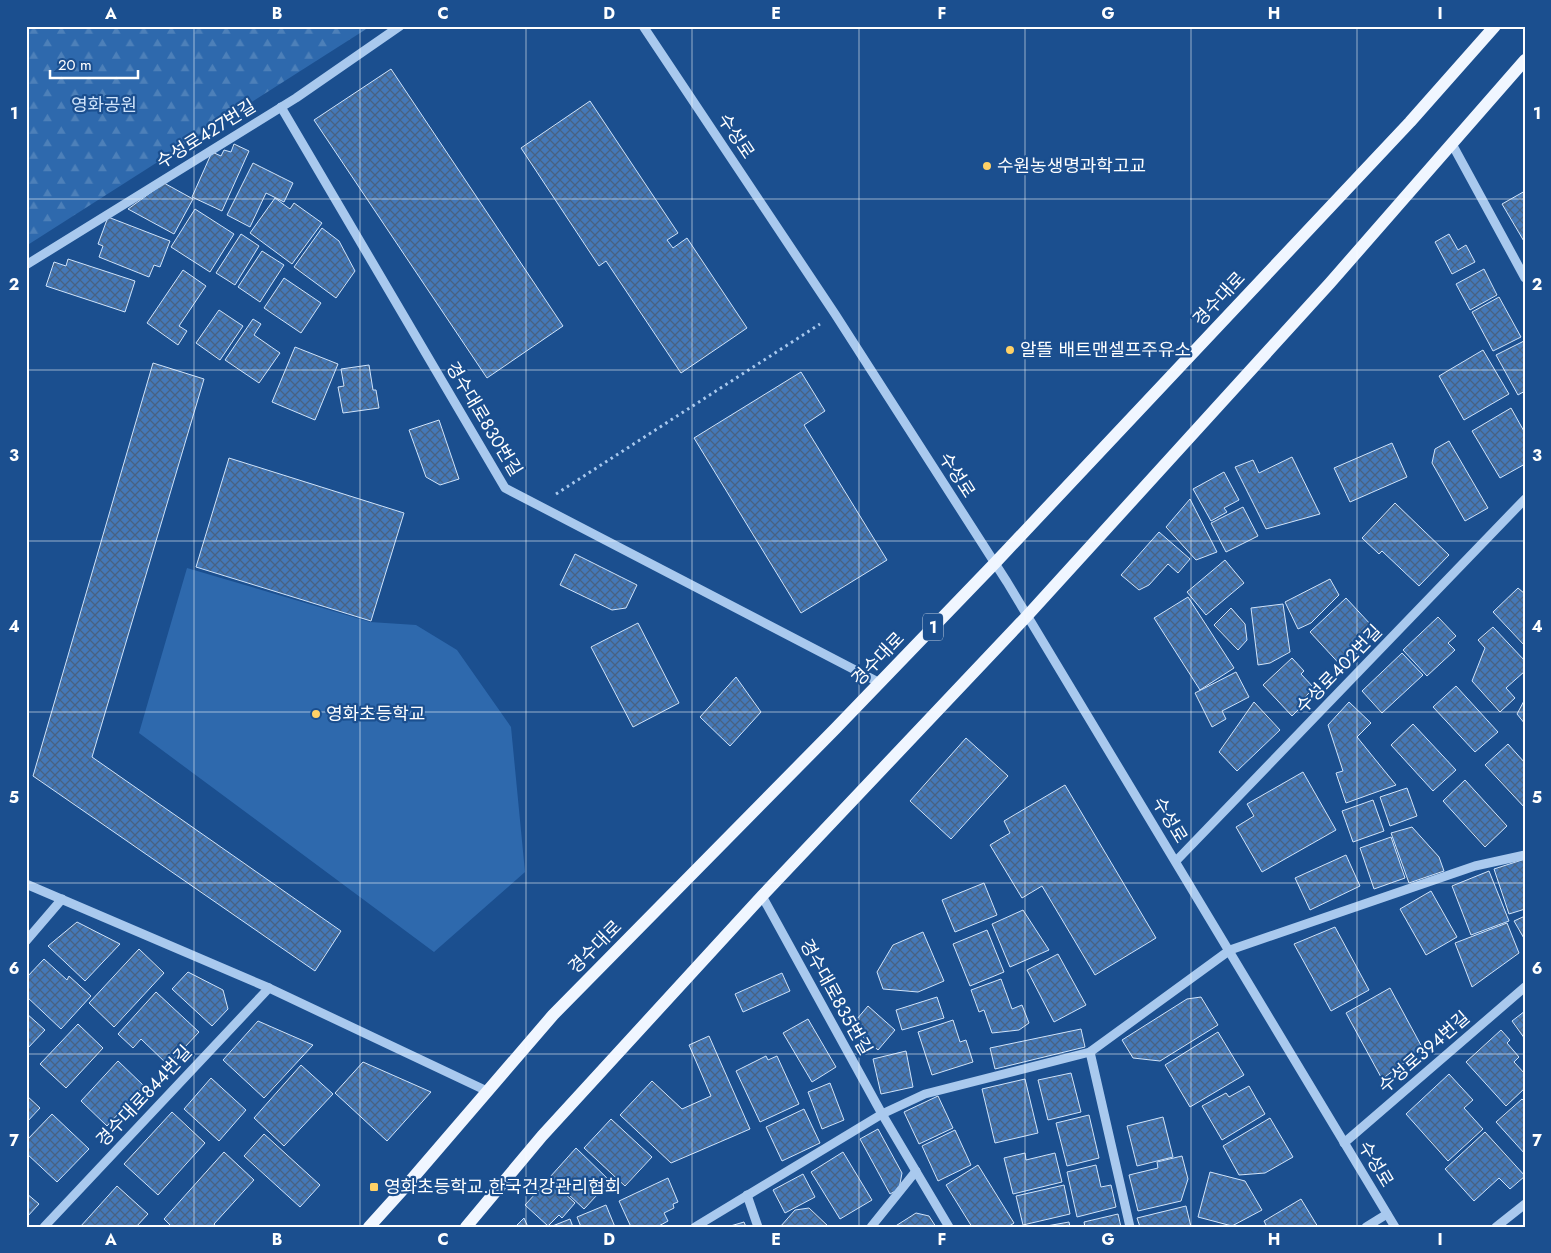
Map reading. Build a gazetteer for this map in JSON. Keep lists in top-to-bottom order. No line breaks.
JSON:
{"streets":{"main road":["경수대로","1"],"street":["수성로427번길","수성로","경수대로830번길","수성로402번길","경수대로835번길","수성로394번길","경수대로844번길"]},"crossings":[["수성로427번길","경수대로830번길"],["수성로","경수대로"],["수성로","수성로402번길"],["수성로","수성로394번길"],["경수대로","경수대로830번길"]],"parks":["영화공원"],"places":{"other":["수원농생명과학고교","알뜰 배트맨셀프주유소","영화초등학교"],"transit":["영화초등학교.한국건강관리협회"]},"scale_bar":"20 m","grid":{"columns":["A","B","C","D","E","F","G","H","I"],"rows":["1","2","3","4","5","6","7"]}}
